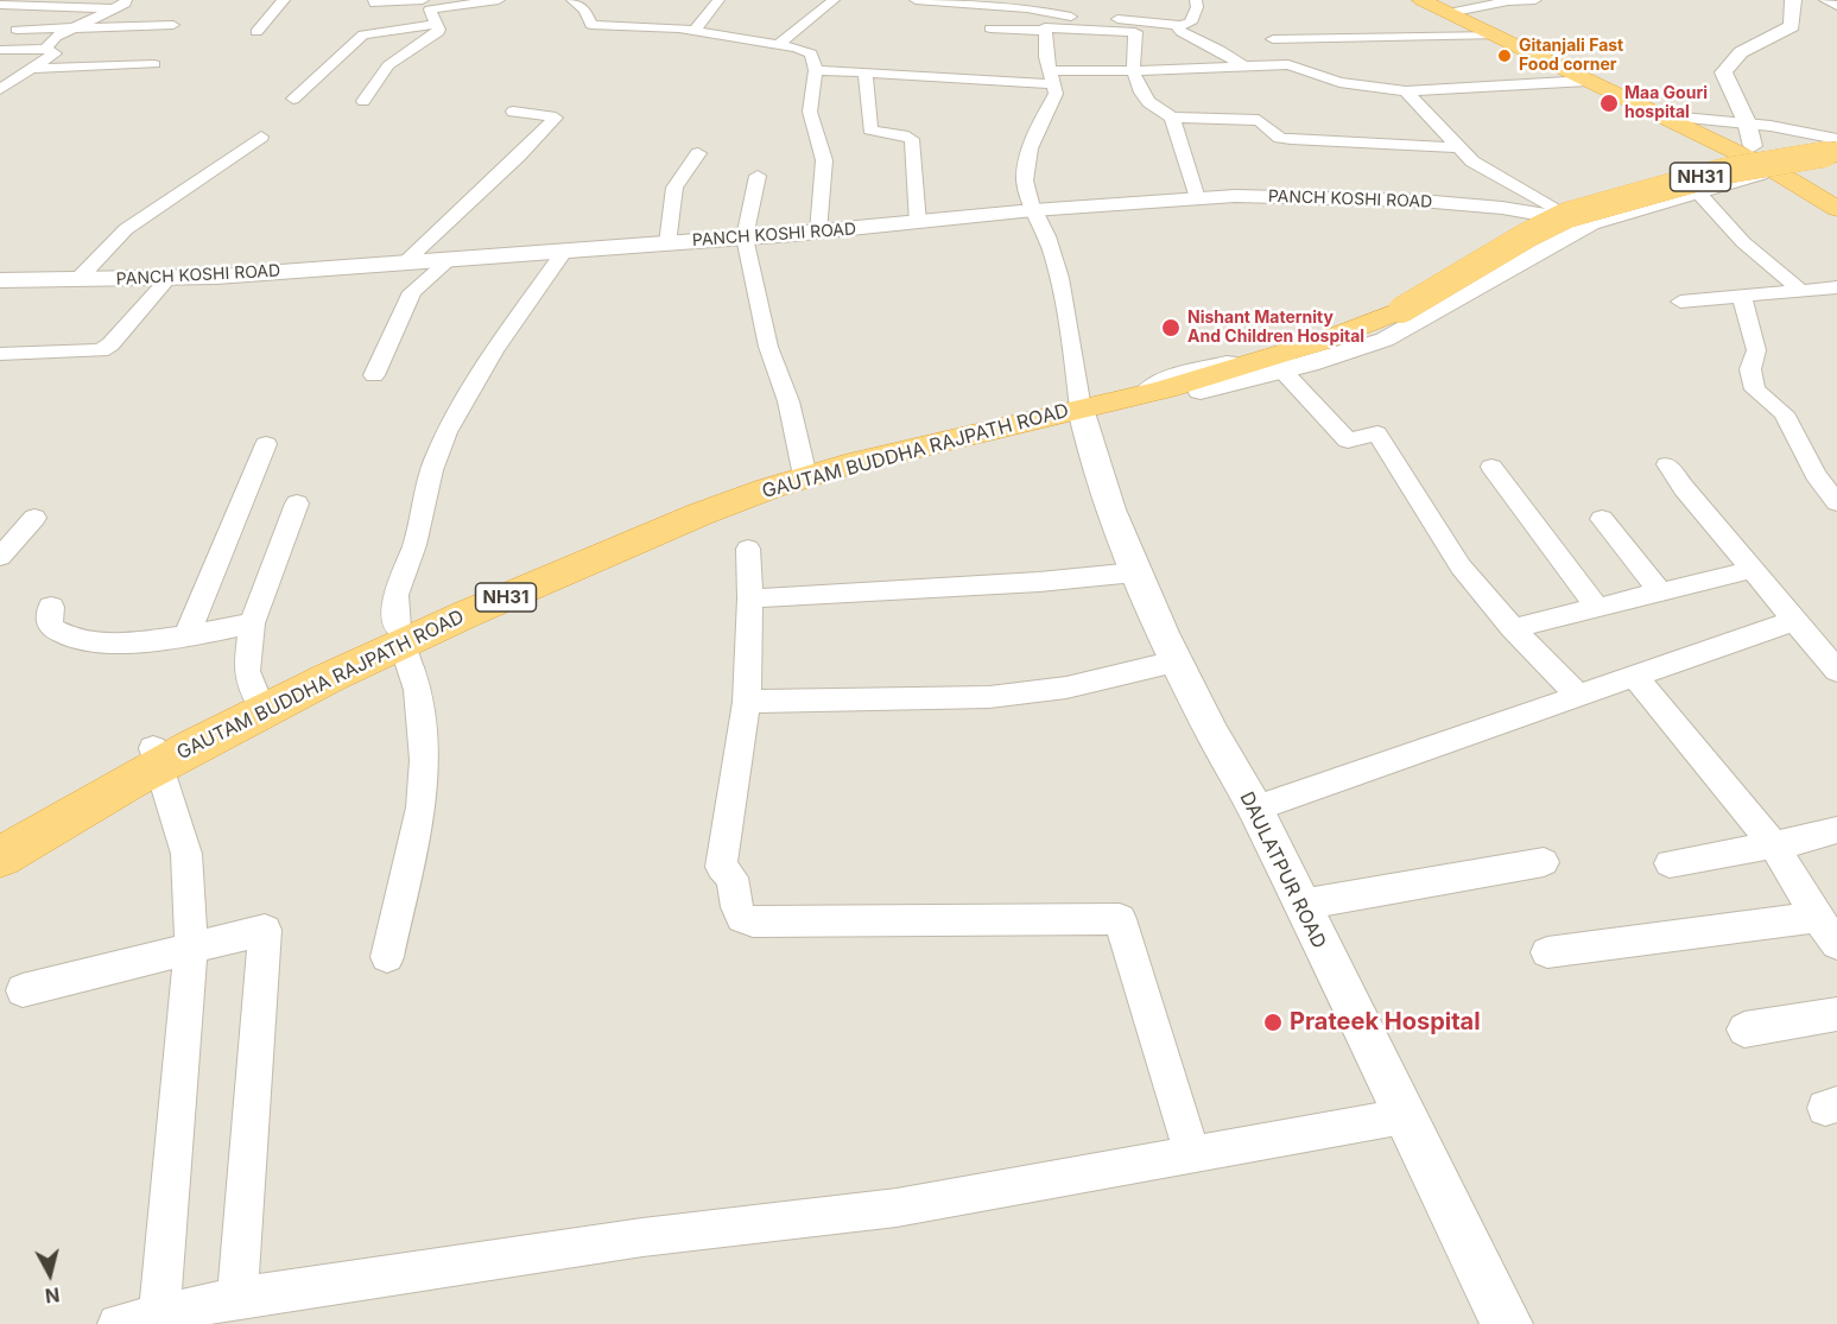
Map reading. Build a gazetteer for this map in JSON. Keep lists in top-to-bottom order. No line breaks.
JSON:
{"streets":{"highway":["NH31","GAUTAM BUDDHA RAJPATH ROAD"],"street":["PANCH KOSHI ROAD","DAULATPUR ROAD"]},"crossings":[["NH31","GAUTAM BUDDHA RAJPATH ROAD"],["GAUTAM BUDDHA RAJPATH ROAD","DAULATPUR ROAD"]],"places":["Gitanjali Fast Food corner","Maa Gouri hospital","Nishant Maternity And Children Hospital","Prateek Hospital"],"north":"bottom"}
